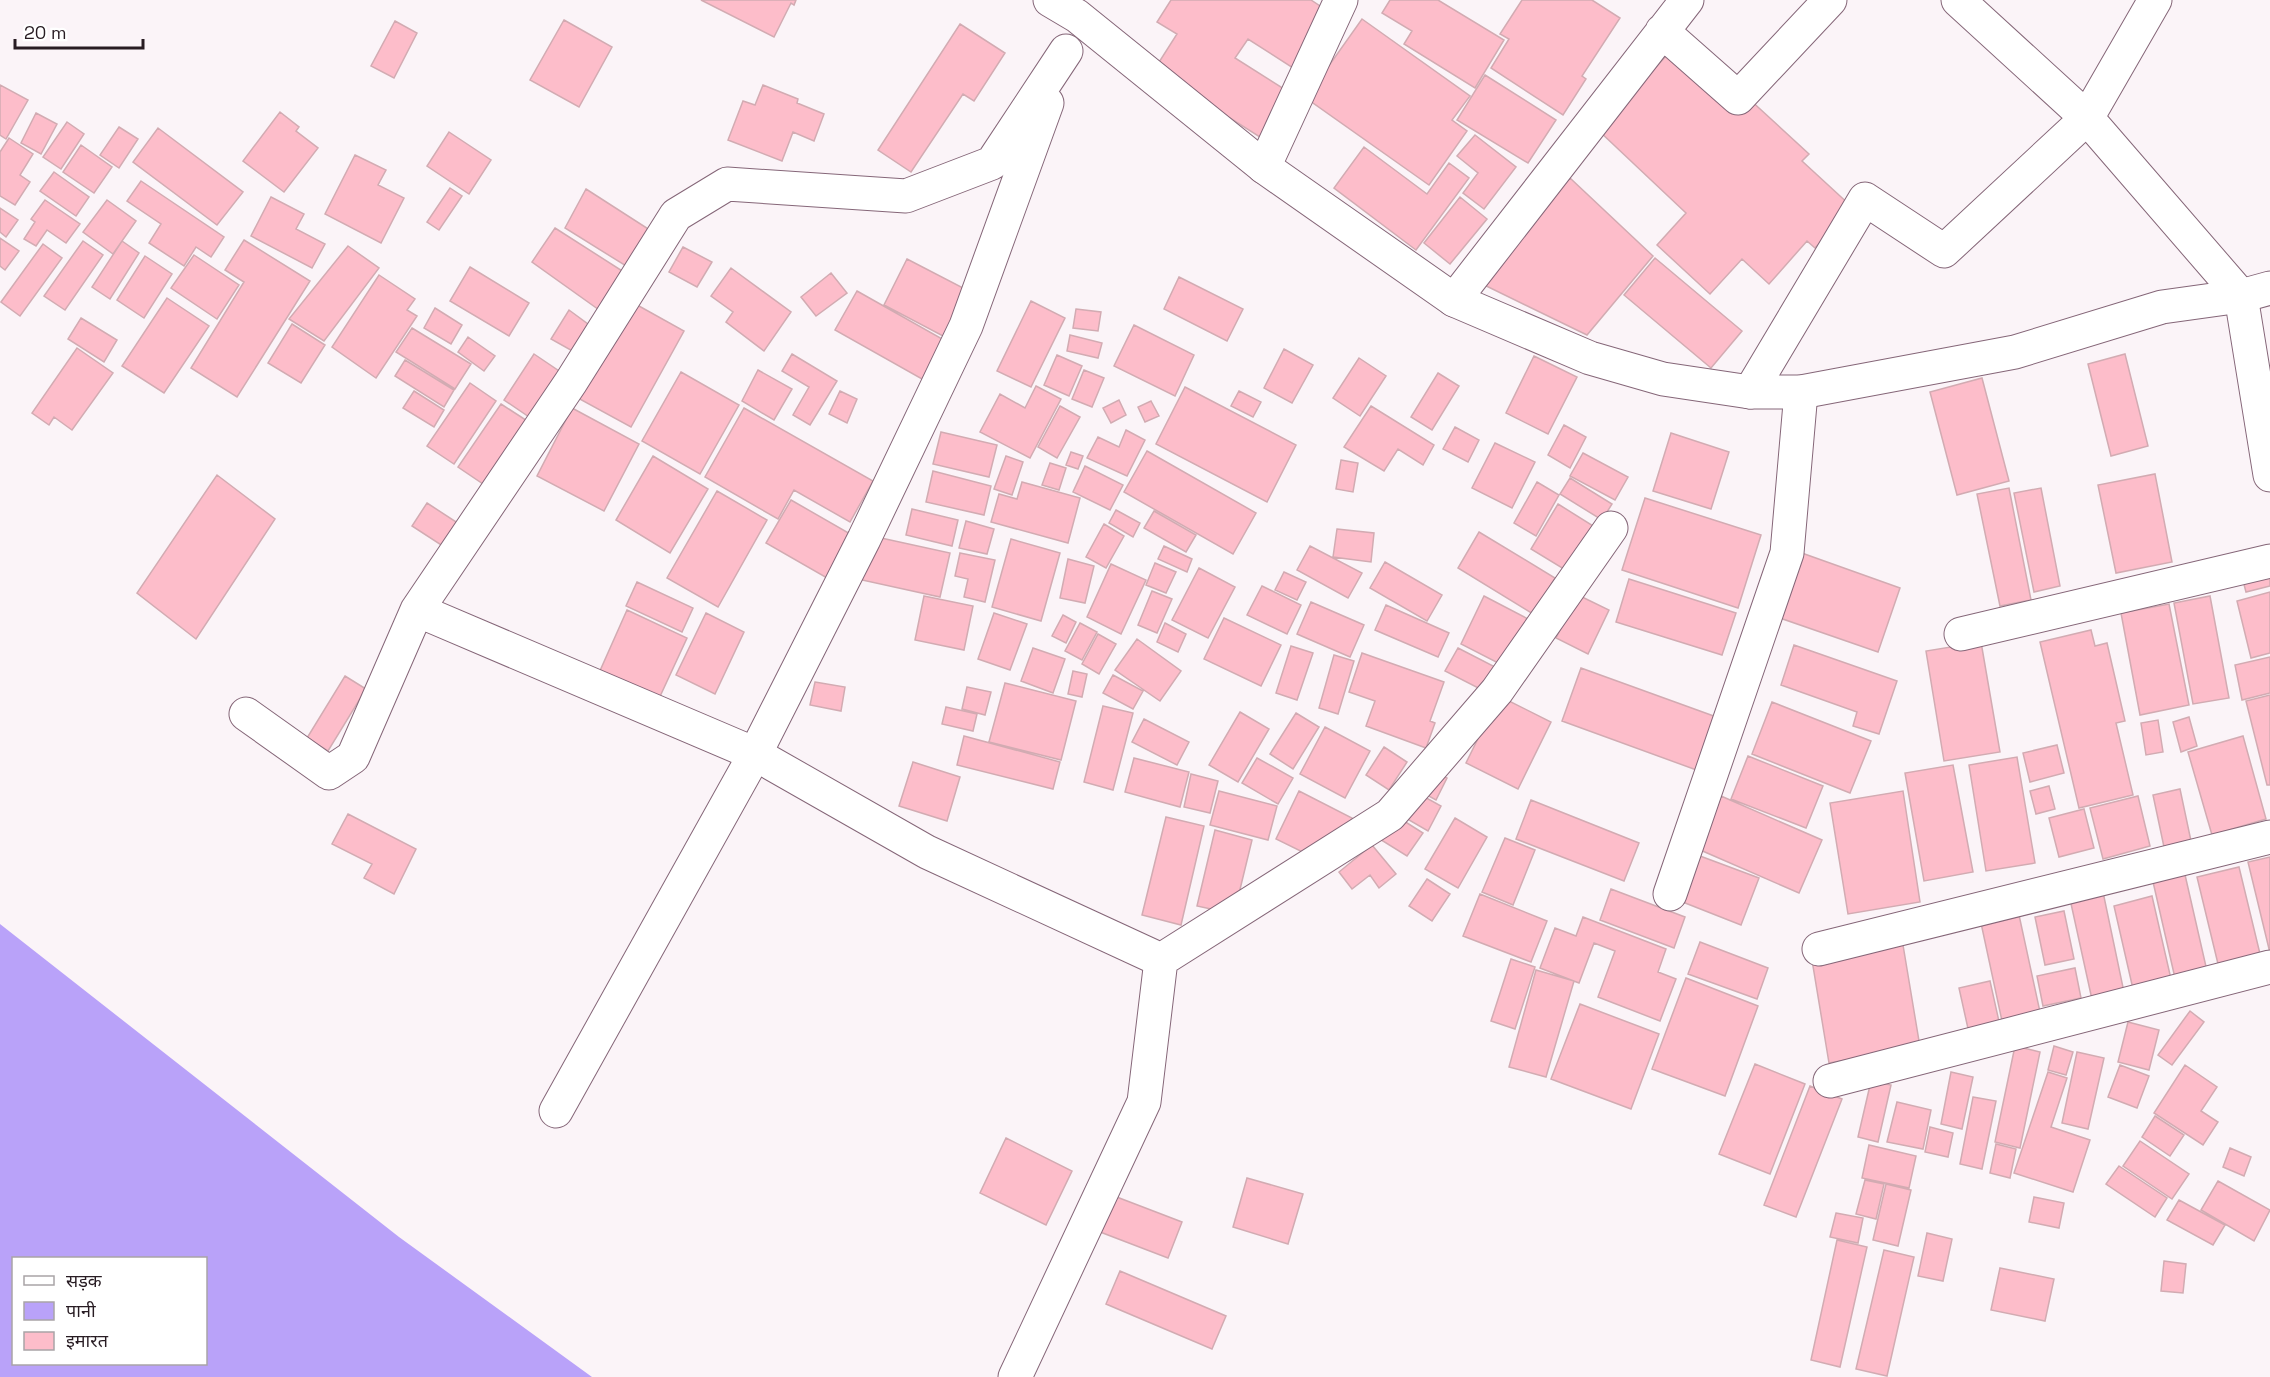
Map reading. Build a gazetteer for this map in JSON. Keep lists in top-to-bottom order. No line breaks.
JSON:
{"legend":["सड़क","पानी","इमारत"],"scale_bar":"20 m"}
